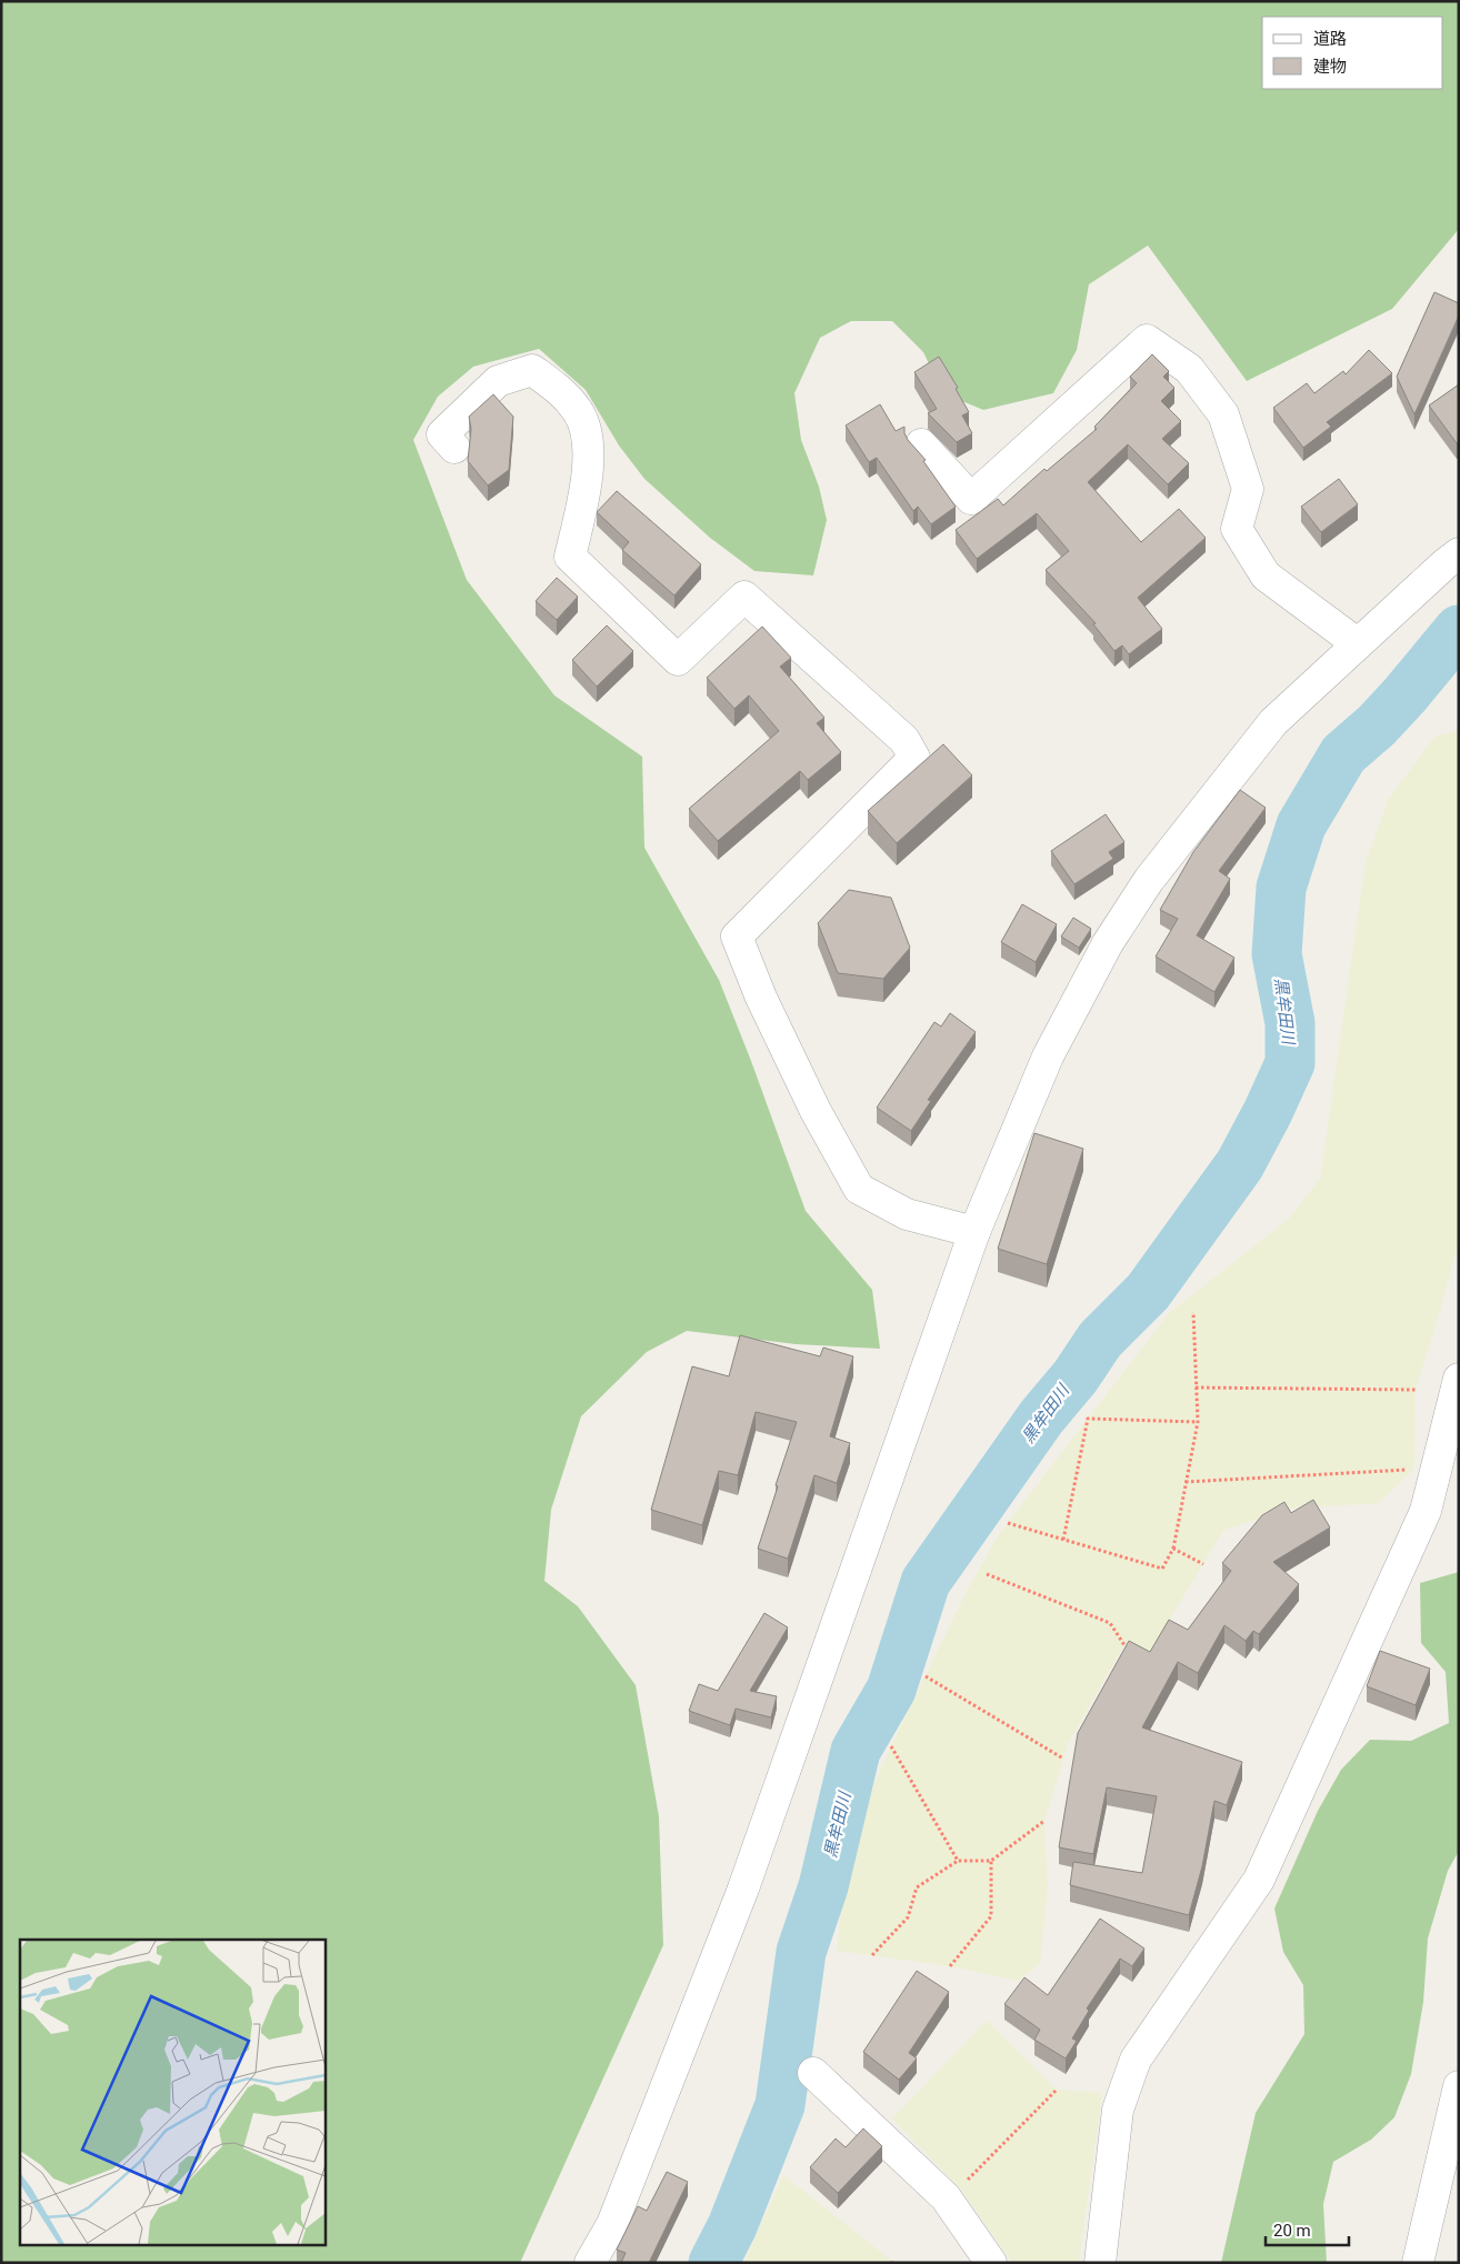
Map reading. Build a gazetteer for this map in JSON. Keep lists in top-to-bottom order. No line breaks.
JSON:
{"water":["黒牟田川"],"legend":["道路","建物"],"scale_bar":"20 m"}
